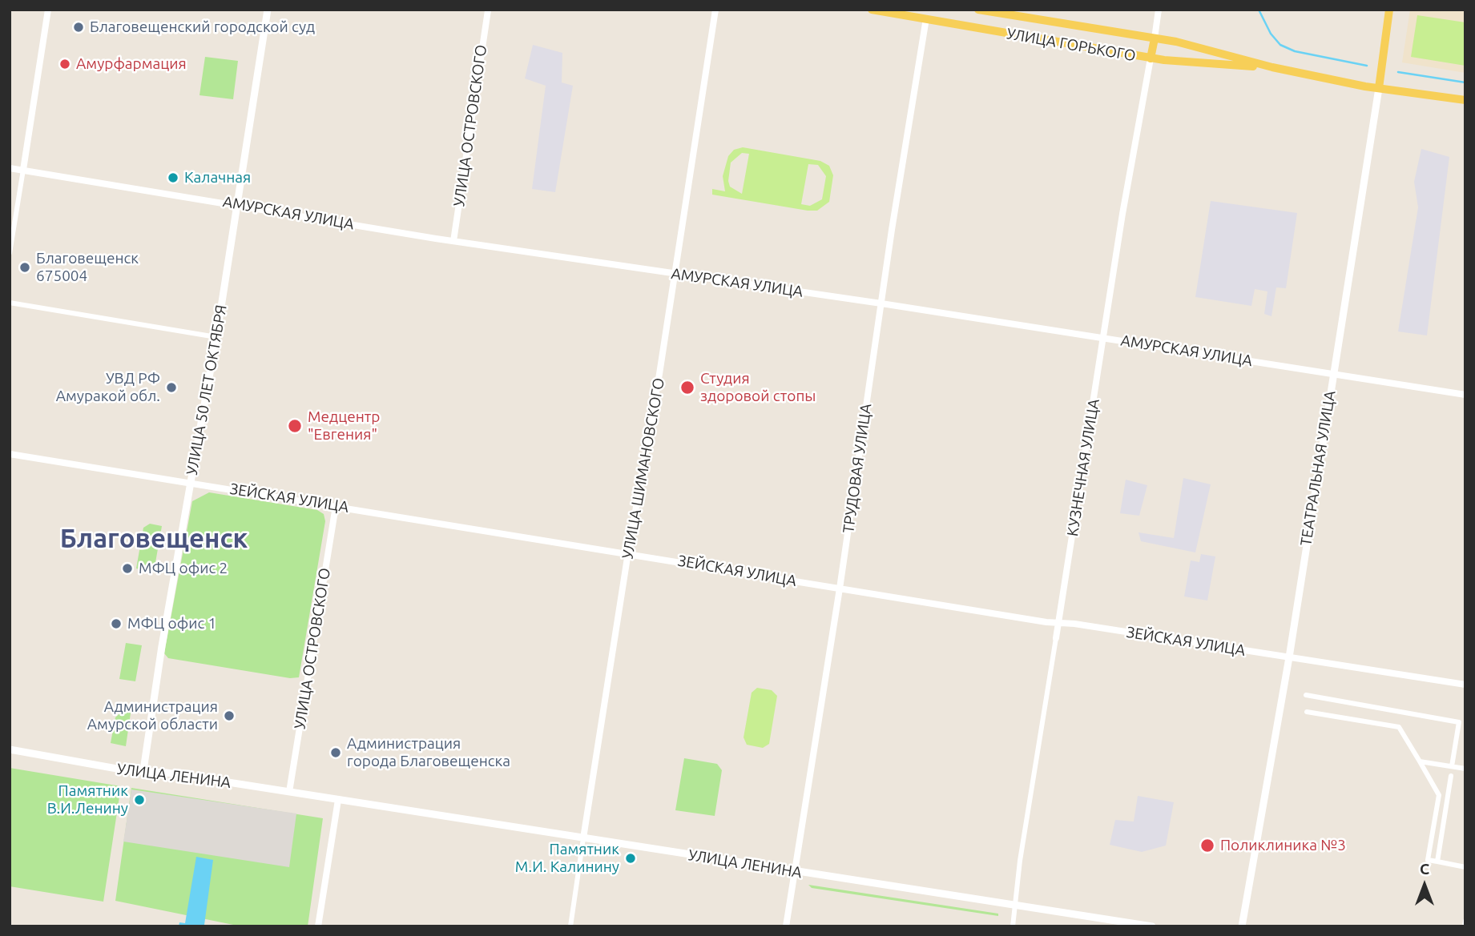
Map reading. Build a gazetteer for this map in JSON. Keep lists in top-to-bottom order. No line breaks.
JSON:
{"streets":{"main road":["УЛИЦА ГОРЬКОГО","УЛИЦА 50 ЛЕТ ОКТЯБРЯ","КУЗНЕЧНАЯ УЛИЦА","ТЕАТРАЛЬНАЯ УЛИЦА","УЛИЦА ЛЕНИНА"],"street":["УЛИЦА ОСТРОВСКОГО","АМУРСКАЯ УЛИЦА","УЛИЦА ШИМАНОВСКОГО","ТРУДОВАЯ УЛИЦА","ЗЕЙСКАЯ УЛИЦА"]},"crossings":[["УЛИЦА ГОРЬКОГО","КУЗНЕЧНАЯ УЛИЦА"],["УЛИЦА ГОРЬКОГО","ТРУДОВАЯ УЛИЦА"],["УЛИЦА ГОРЬКОГО","ТЕАТРАЛЬНАЯ УЛИЦА"],["УЛИЦА ОСТРОВСКОГО","АМУРСКАЯ УЛИЦА"],["УЛИЦА ОСТРОВСКОГО","ЗЕЙСКАЯ УЛИЦА"],["УЛИЦА ОСТРОВСКОГО","УЛИЦА ЛЕНИНА"],["АМУРСКАЯ УЛИЦА","УЛИЦА 50 ЛЕТ ОКТЯБРЯ"],["АМУРСКАЯ УЛИЦА","КУЗНЕЧНАЯ УЛИЦА"],["АМУРСКАЯ УЛИЦА","УЛИЦА ШИМАНОВСКОГО"],["АМУРСКАЯ УЛИЦА","ТРУДОВАЯ УЛИЦА"],["АМУРСКАЯ УЛИЦА","ТЕАТРАЛЬНАЯ УЛИЦА"],["УЛИЦА 50 ЛЕТ ОКТЯБРЯ","ЗЕЙСКАЯ УЛИЦА"],["УЛИЦА 50 ЛЕТ ОКТЯБРЯ","УЛИЦА ЛЕНИНА"],["КУЗНЕЧНАЯ УЛИЦА","ЗЕЙСКАЯ УЛИЦА"],["КУЗНЕЧНАЯ УЛИЦА","УЛИЦА ЛЕНИНА"],["УЛИЦА ШИМАНОВСКОГО","ЗЕЙСКАЯ УЛИЦА"],["УЛИЦА ШИМАНОВСКОГО","УЛИЦА ЛЕНИНА"],["ТРУДОВАЯ УЛИЦА","ЗЕЙСКАЯ УЛИЦА"],["ТРУДОВАЯ УЛИЦА","УЛИЦА ЛЕНИНА"],["ТЕАТРАЛЬНАЯ УЛИЦА","ЗЕЙСКАЯ УЛИЦА"]],"districts":["Благовещенск"],"places":["Благовещенский городской суд","Амурфармация","Калачная","Благовещенск 675004","УВД РФ Амуракой обл.","Студия здоровой стопы","Медцентр \"Евгения\"","МФЦ офис 2","МФЦ офис 1","Администрация Амурской области","Администрация города Благовещенска","Памятник В.И.Ленину","Поликлиника №3","Памятник М.И. Калинину"],"north":"top"}
